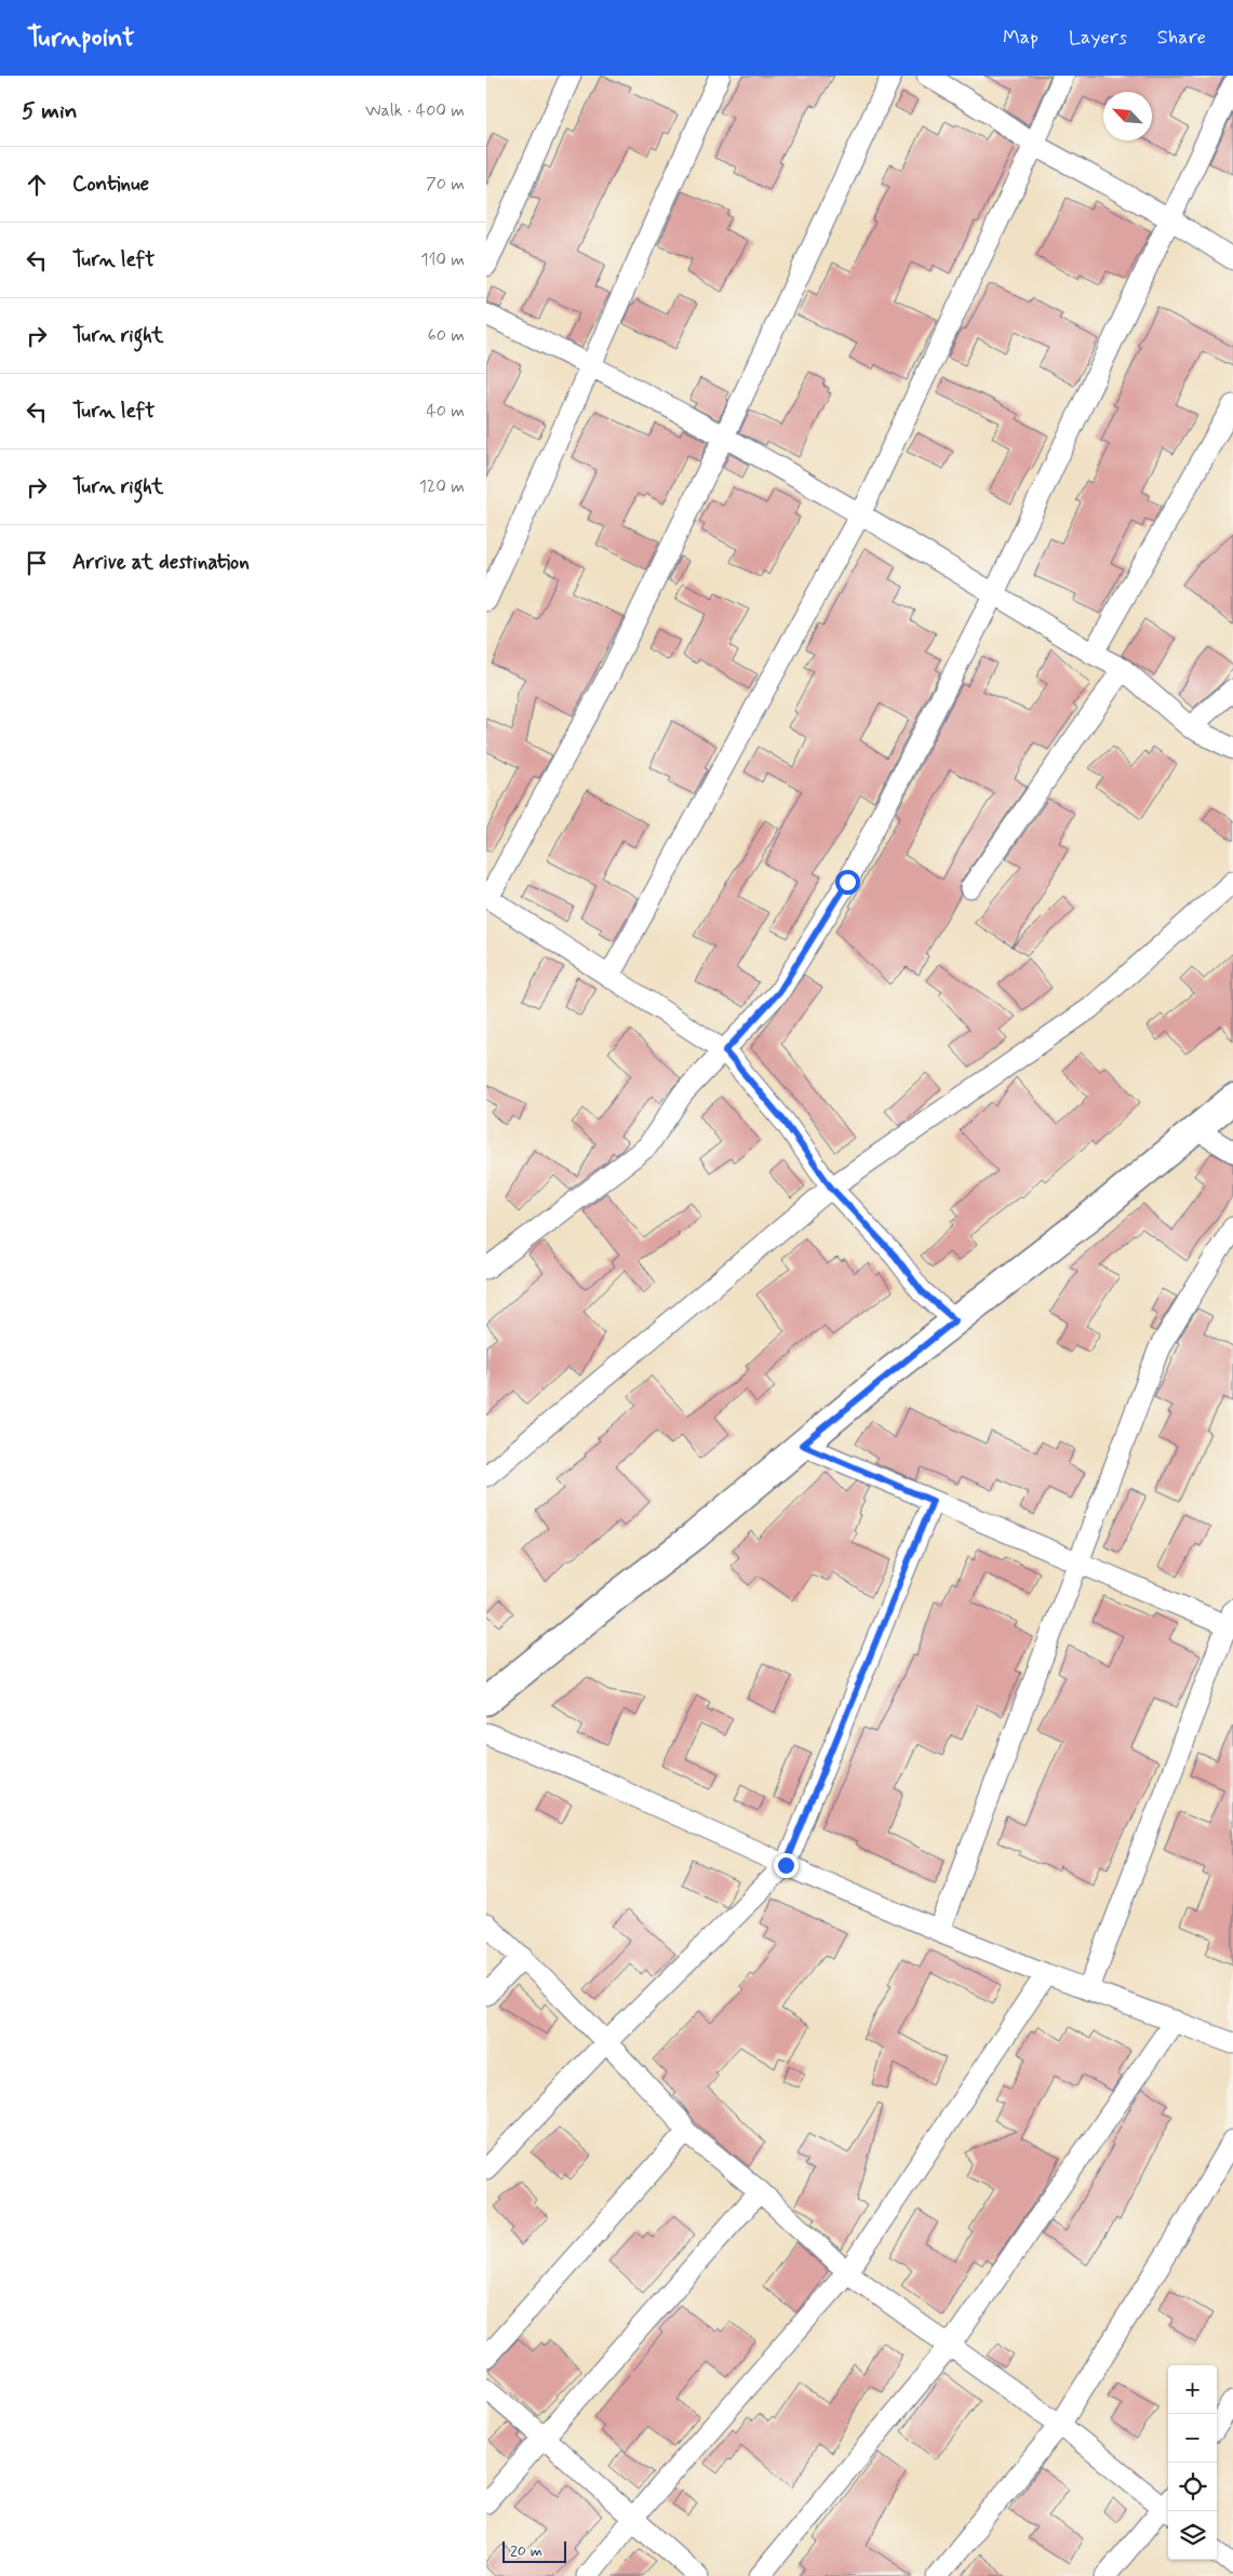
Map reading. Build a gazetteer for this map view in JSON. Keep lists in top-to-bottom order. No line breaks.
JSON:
{"scale_bar":"20 m","north":"top left","page":{"header":"Turnpoint","nav":["Map","Layers","Share"],"heading":["5 min","Walk · 400 m"],"list":[["Continue","70 m"],["Turn left","110 m"],["Turn right","60 m"],["Turn left","40 m"],["Turn right","120 m"],"Arrive at destination"],"map_buttons":["+","−"],"scale":"20 m"}}
